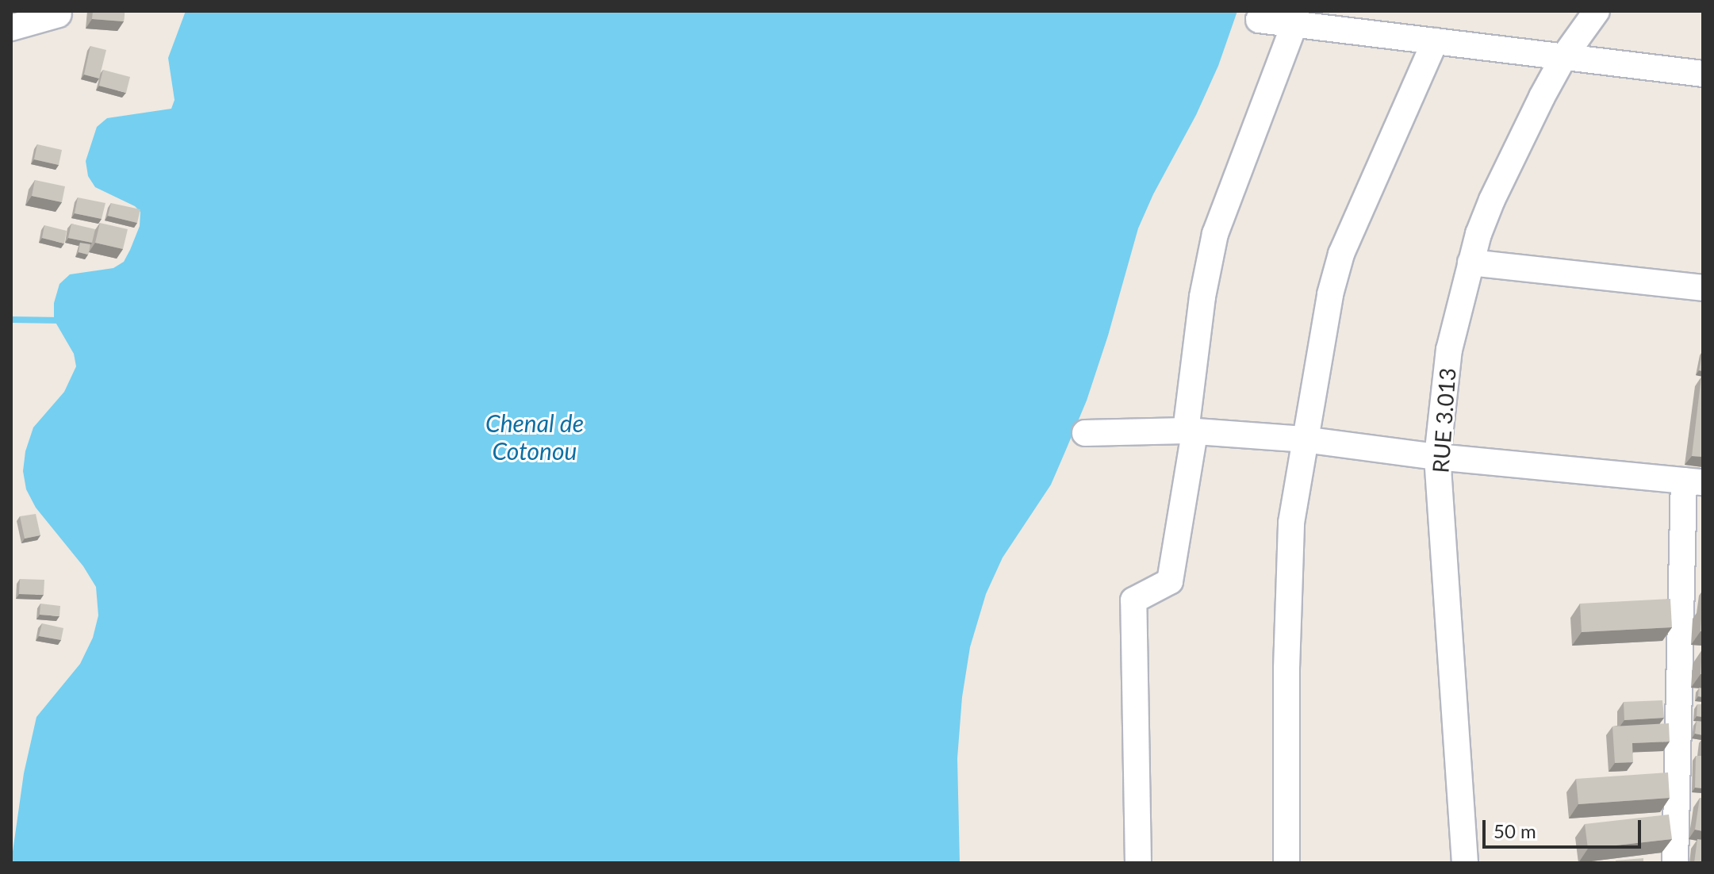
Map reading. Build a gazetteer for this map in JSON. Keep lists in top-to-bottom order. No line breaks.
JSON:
{"streets":{"street":["RUE 3.013"]},"water":["Chenal de Cotonou"],"scale_bar":"50 m"}
